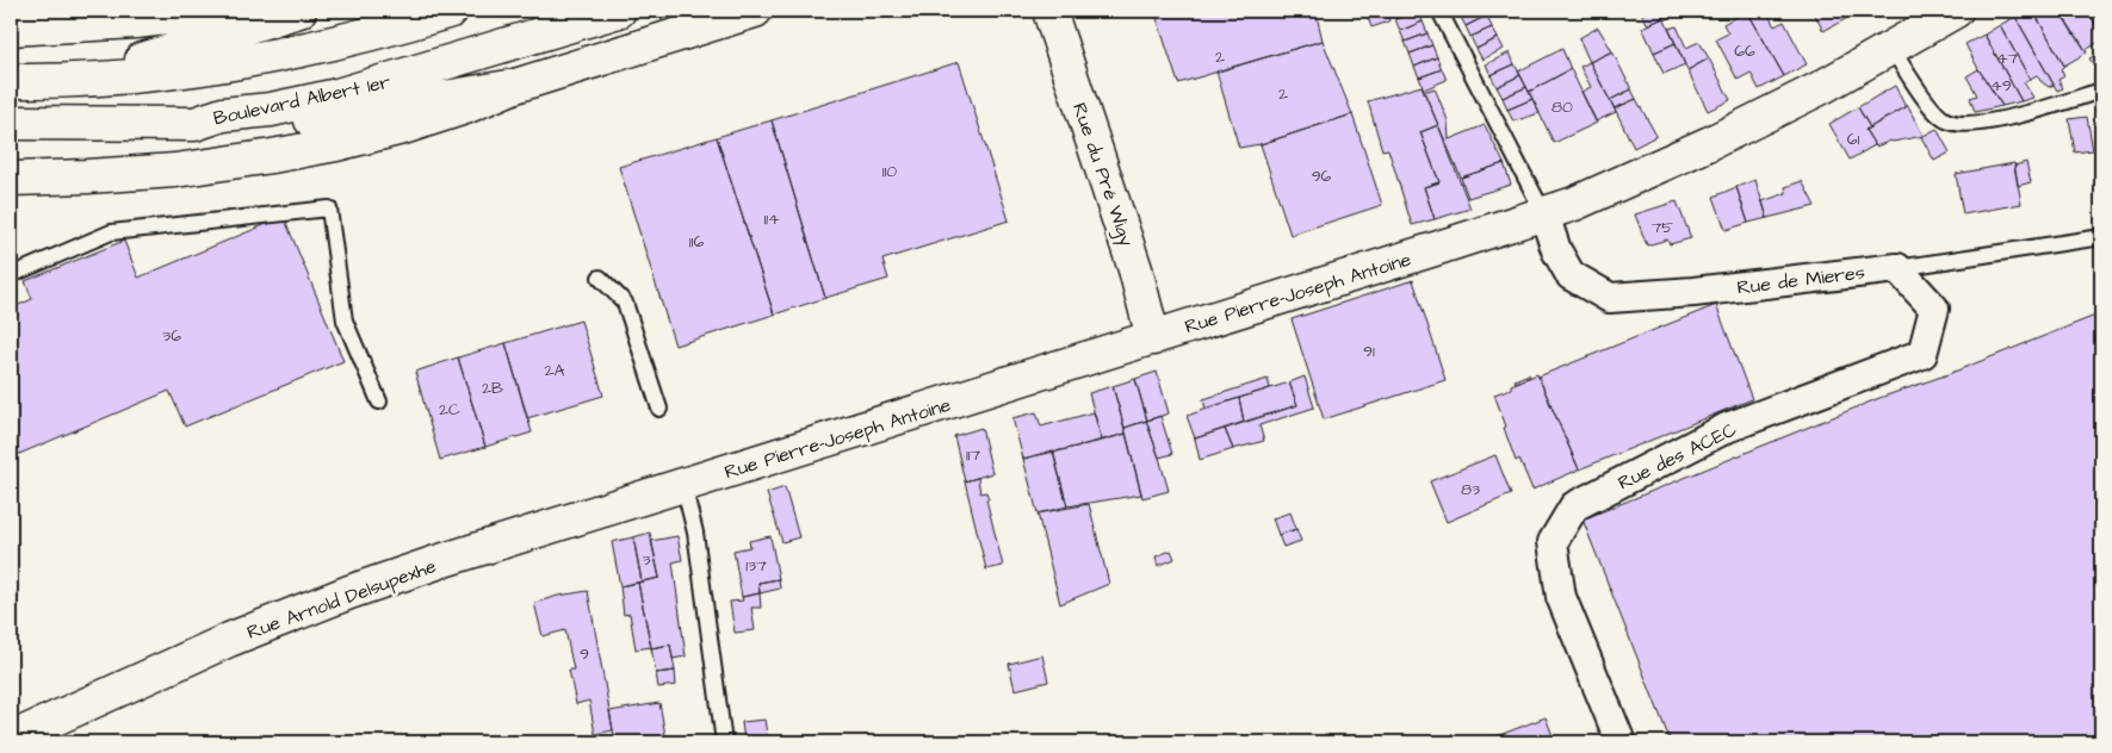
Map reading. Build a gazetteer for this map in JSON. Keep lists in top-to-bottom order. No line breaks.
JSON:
{"streets":{"main road":["Boulevard Albert 1er","Rue du Pré Wigy","Rue Pierre-Joseph Antoine","Rue Arnold Delsupexhe"],"street":["Rue de Mieres","Rue des ACEC"]},"crossings":[["Rue du Pré Wigy","Rue Pierre-Joseph Antoine"],["Rue de Mieres","Rue Pierre-Joseph Antoine"],["Rue de Mieres","Rue des ACEC"],["Rue Pierre-Joseph Antoine","Rue Arnold Delsupexhe"]],"house_numbers":["66","2","47","49","2","80","61","110","96","114","75","116","36","91","2A","2B","2C","117","83","3","137","9"]}
